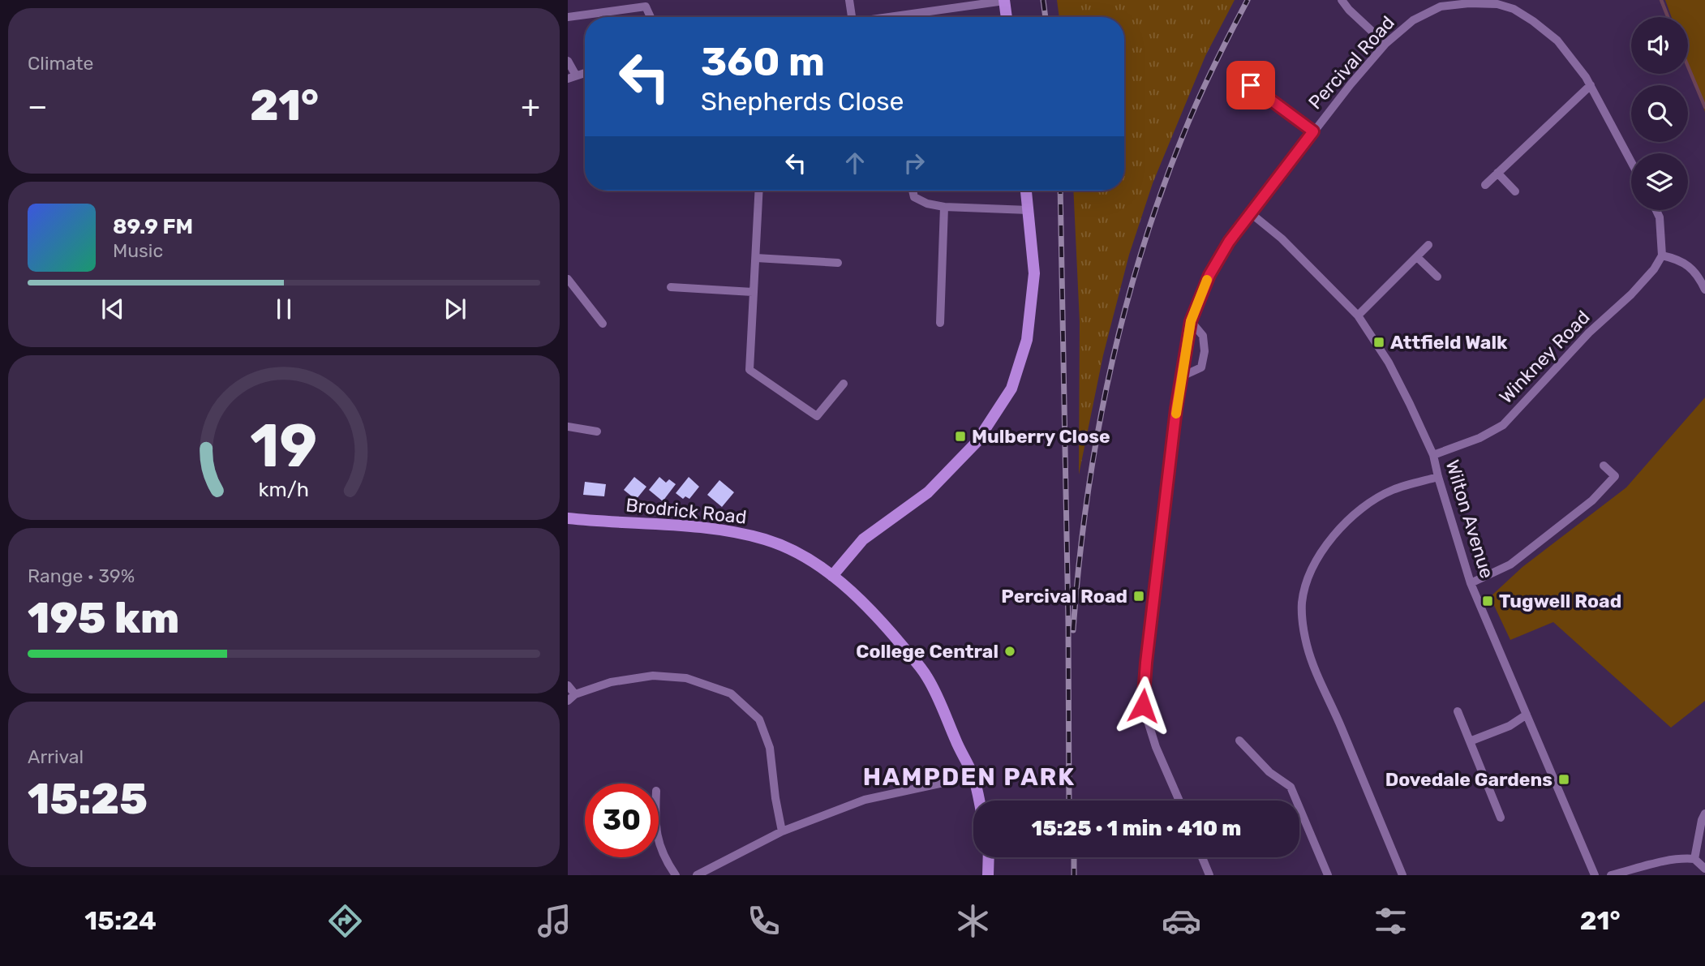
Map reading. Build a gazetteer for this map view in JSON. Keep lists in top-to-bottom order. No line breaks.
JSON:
{"streets":{"street":["Percival Road","Winkney Road","Brodrick Road","Wilton Avenue"]},"crossings":[["Percival Road","Wilton Avenue"],["Winkney Road","Wilton Avenue"]],"districts":["HAMPDEN PARK"],"places":{"transit":["Attfield Walk","Mulberry Close","Percival Road","Tugwell Road","Dovedale Gardens"],"other":["College Central"]},"page":{"tile":["Climate",["Range · 39%","195 km"],["Arrival","15:25"]],"turn":["360 m","Shepherds Close"],"heat":["−","21°","+"],"song":["89.9 FM","Music"],"limit":"30","trip":"15:25 · 1 min · 410 m","tabs":["15:24","21°"],"gauge":["19","km/h"]}}
